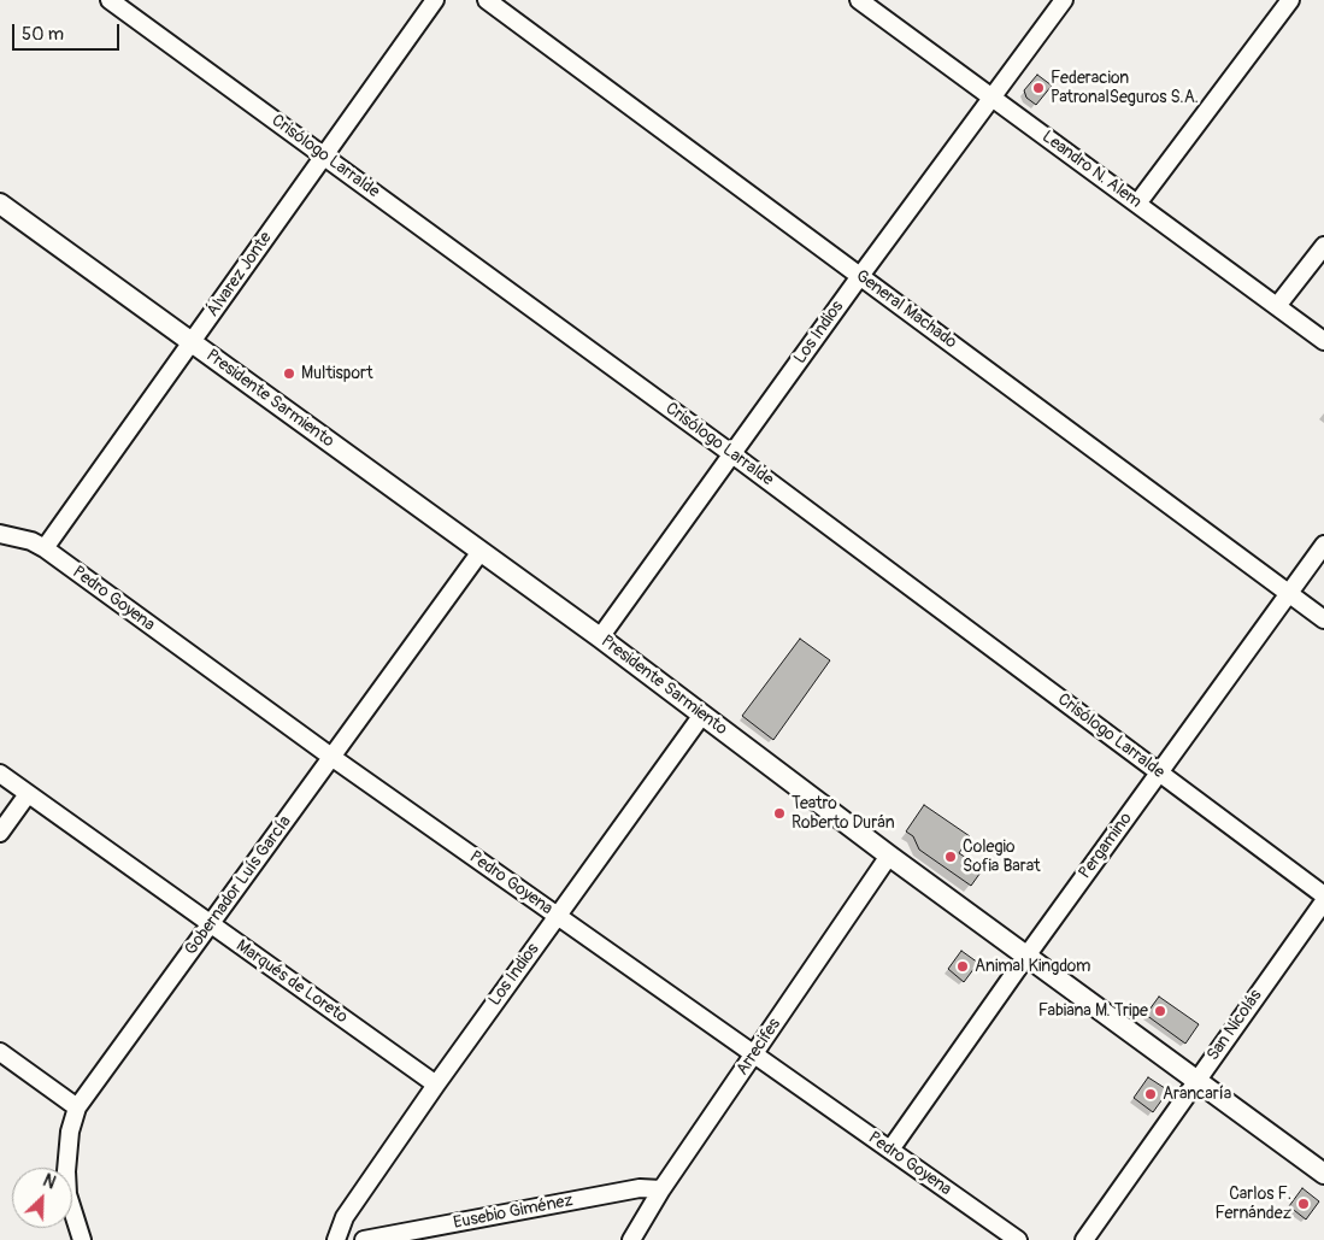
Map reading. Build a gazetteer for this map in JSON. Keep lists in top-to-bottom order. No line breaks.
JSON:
{"streets":{"main road":["Presidente Sarmiento"],"street":["Crisólogo Larralde","Leandro N. Alem","Álvarez Jonte","General Machado","Los Indios","Pedro Goyena","Pergamino","Gobernador Luís García","Marqués de Loreto","San Nicolás","Arrecifes","Eusebio Giménez"]},"crossings":[["Crisólogo Larralde","Álvarez Jonte"],["Crisólogo Larralde","Los Indios"],["Crisólogo Larralde","Pergamino"],["Leandro N. Alem","Los Indios"],["Álvarez Jonte","Presidente Sarmiento"],["Álvarez Jonte","Pedro Goyena"],["General Machado","Los Indios"],["General Machado","Pergamino"],["Los Indios","Presidente Sarmiento"],["Los Indios","Pedro Goyena"],["Los Indios","Marqués de Loreto"],["Presidente Sarmiento","Pergamino"],["Presidente Sarmiento","Gobernador Luís García"],["Presidente Sarmiento","San Nicolás"],["Presidente Sarmiento","Arrecifes"],["Pedro Goyena","Pergamino"],["Pedro Goyena","Gobernador Luís García"],["Pedro Goyena","Arrecifes"],["Gobernador Luís García","Marqués de Loreto"],["Arrecifes","Eusebio Giménez"]],"places":["Federacion PatronalSeguros S.A.","Multisport","Teatro Roberto Durán","Colegio Sofia Barat","Animal Kingdom","Fabiana M. Tripe","Arancaría","Carlos F. Fernández"],"scale_bar":"50 m","north":"top right"}
